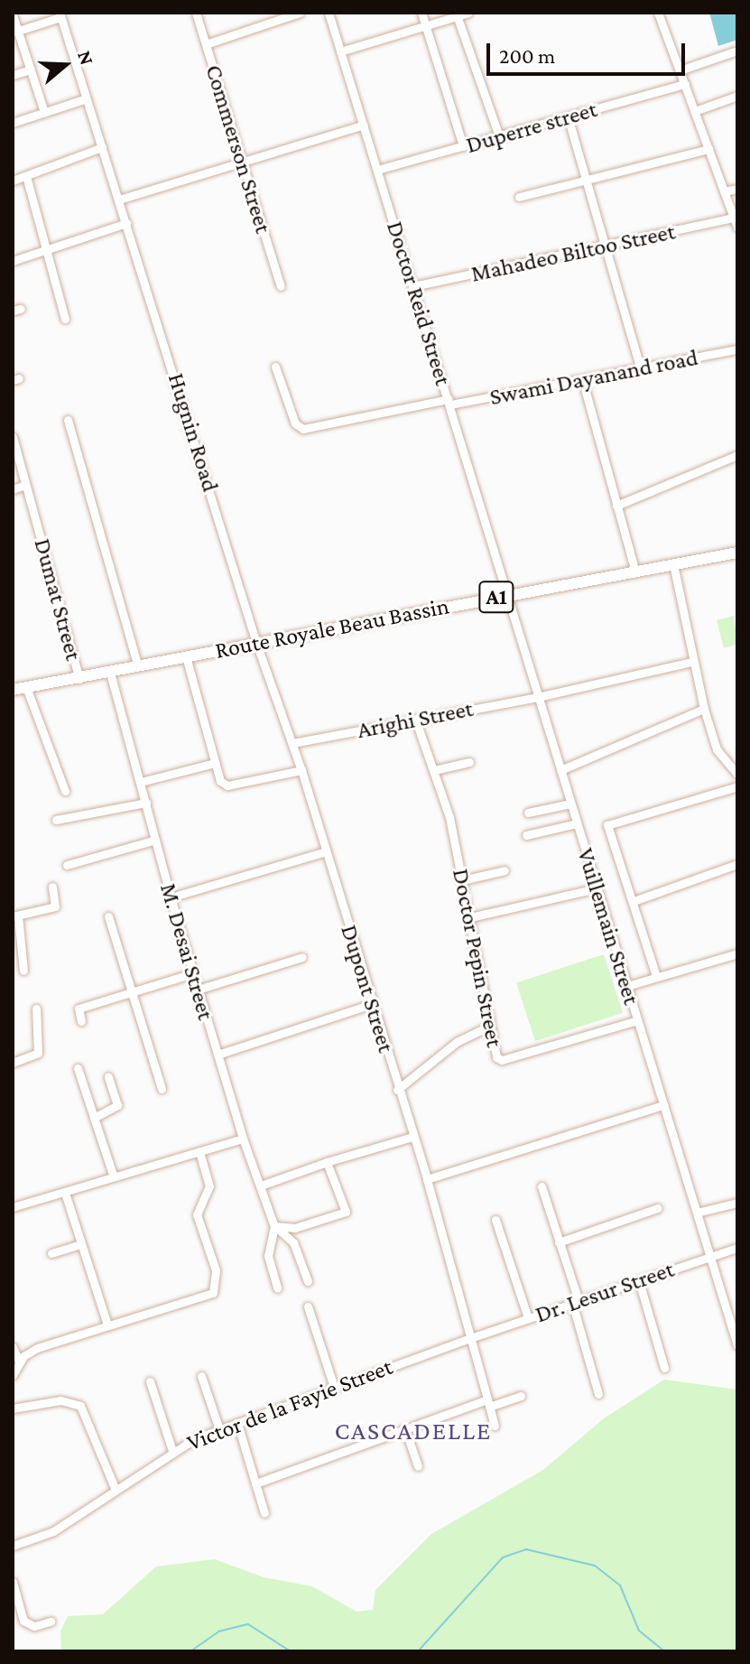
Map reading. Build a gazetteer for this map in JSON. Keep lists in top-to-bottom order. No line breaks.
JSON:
{"streets":{"main road":["A1","Route Royale Beau Bassin"],"street":["Duperre street","Commerson Street","Mahadeo Biltoo Street","Doctor Reid Street","Swami Dayanand road","Hugnin Road","Dumat Street","Arighi Street","Vuillemain Street","M. Desai Street","Doctor Pepin Street","Dupont Street","Dr. Lesur Street","Victor de la Fayie Street"]},"crossings":[["Duperre street","Doctor Reid Street"],["Mahadeo Biltoo Street","Doctor Reid Street"],["Doctor Reid Street","Swami Dayanand road"],["Doctor Reid Street","Route Royale Beau Bassin"],["Doctor Reid Street","Vuillemain Street"],["Hugnin Road","Route Royale Beau Bassin"],["Hugnin Road","Dupont Street"],["Dumat Street","Route Royale Beau Bassin"],["Route Royale Beau Bassin","Vuillemain Street"],["Route Royale Beau Bassin","M. Desai Street"],["Route Royale Beau Bassin","Dupont Street"],["Arighi Street","Vuillemain Street"],["Arighi Street","Doctor Pepin Street"],["Arighi Street","Dupont Street"],["Vuillemain Street","Doctor Pepin Street"],["Vuillemain Street","Dr. Lesur Street"],["Dupont Street","Dr. Lesur Street"],["Dupont Street","Victor de la Fayie Street"],["Dr. Lesur Street","Victor de la Fayie Street"]],"districts":["CASCADELLE"],"scale_bar":"200 m","north":"right"}
